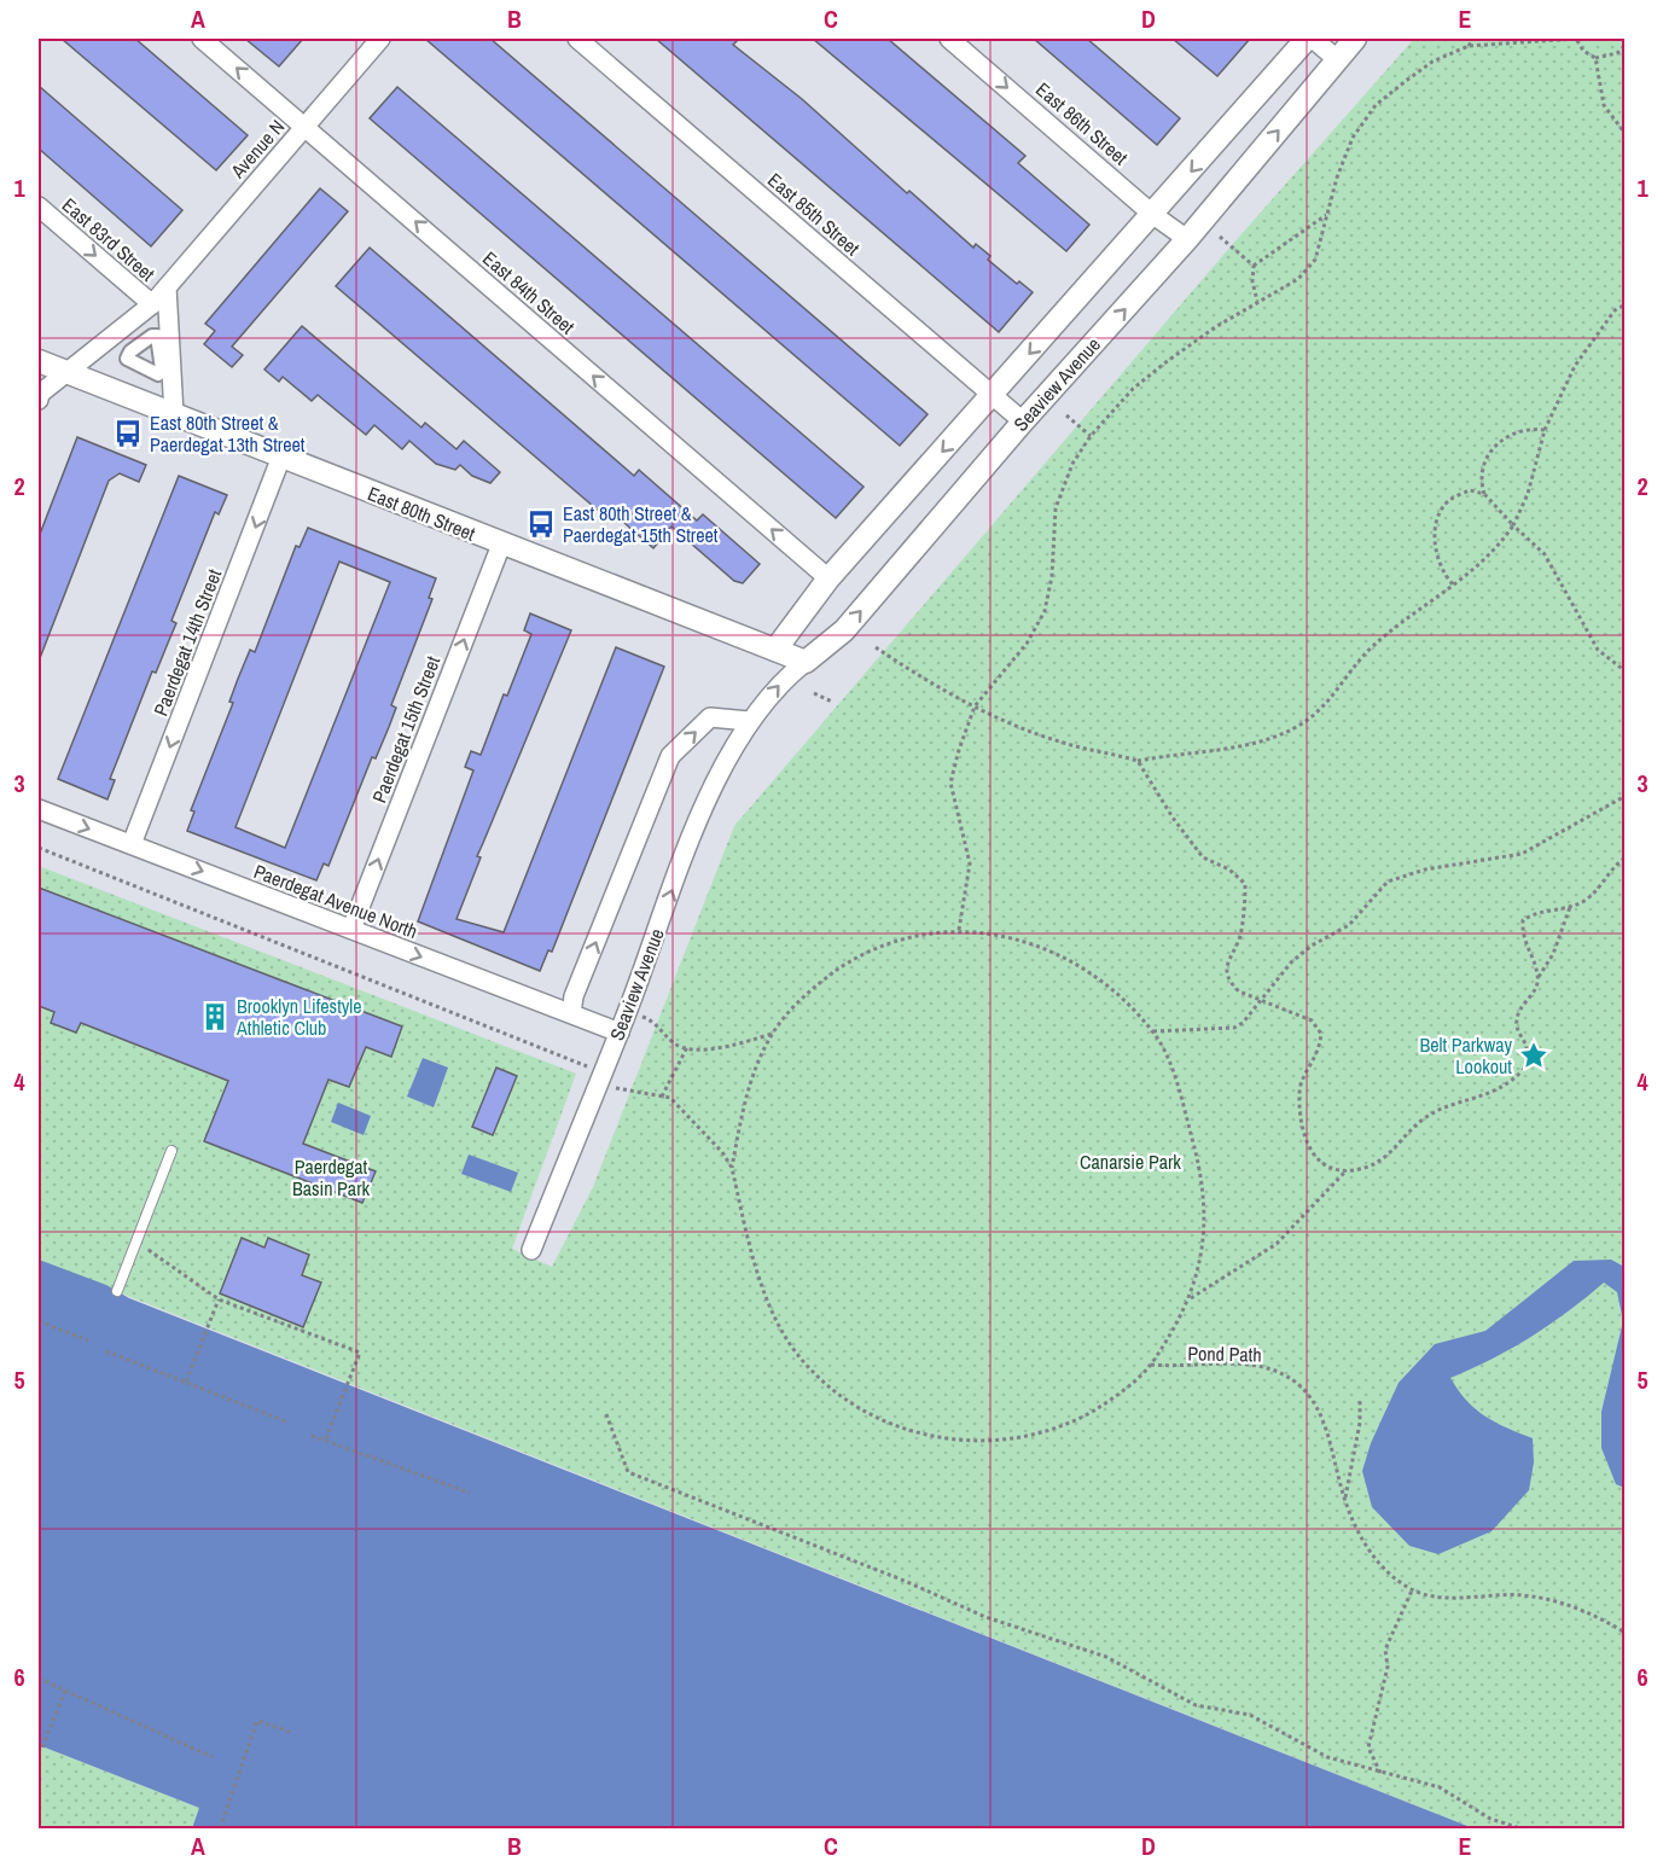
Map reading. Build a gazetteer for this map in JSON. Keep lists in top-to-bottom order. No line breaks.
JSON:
{"streets":{"street":["East 86th Street","Avenue N","East 85th Street","East 83rd Street","East 84th Street","Seaview Avenue","East 80th Street","Paerdegat 14th Street","Paerdegat 15th Street","Paerdegat Avenue North"],"path":["Pond Path"]},"crossings":[["East 86th Street","Seaview Avenue"],["Avenue N","East 83rd Street"],["Avenue N","East 84th Street"],["Avenue N","East 80th Street"],["East 85th Street","Seaview Avenue"],["East 84th Street","Seaview Avenue"],["Seaview Avenue","East 80th Street"],["Seaview Avenue","Paerdegat Avenue North"],["East 80th Street","Paerdegat 14th Street"],["East 80th Street","Paerdegat 15th Street"],["Paerdegat 14th Street","Paerdegat Avenue North"],["Paerdegat 15th Street","Paerdegat Avenue North"]],"one_way":["East 86th Street","East 83rd Street","East 84th Street","Paerdegat 14th Street","Paerdegat 15th Street","Paerdegat Avenue North"],"parks":["Canarsie Park","Paerdegat Basin Park"],"places":{"bus stop":["East 80th Street & Paerdegat 13th Street","East 80th Street & Paerdegat 15th Street"],"building":["Brooklyn Lifestyle Athletic Club"],"place":["Belt Parkway Lookout"]},"grid":{"columns":["A","B","C","D","E"],"rows":["1","2","3","4","5","6"]}}
